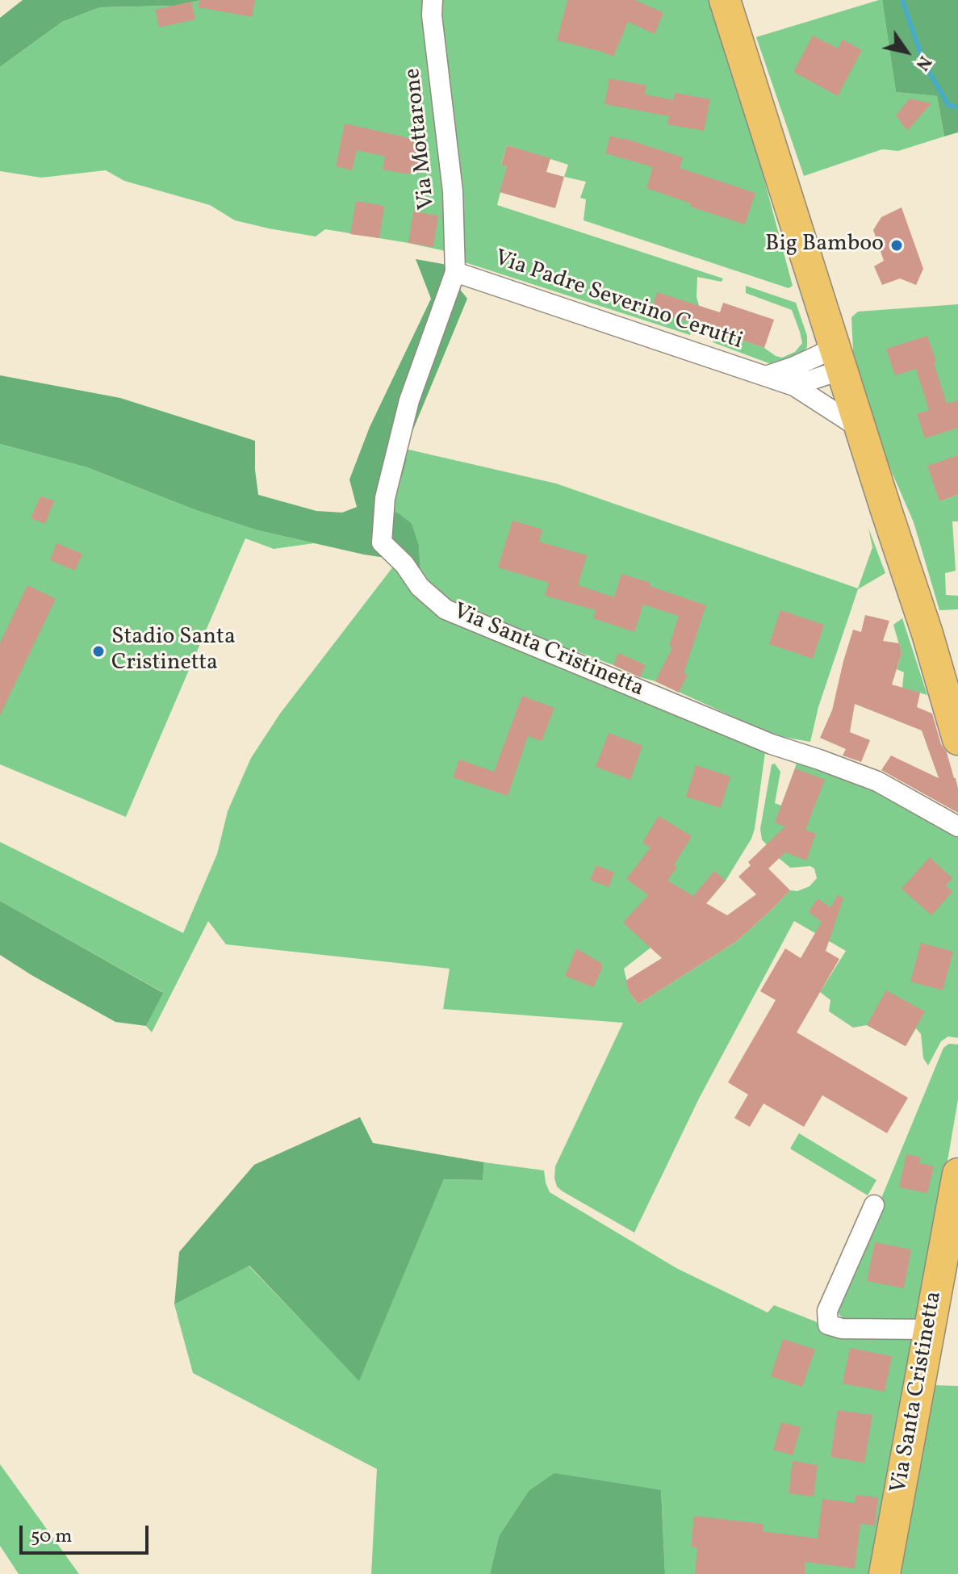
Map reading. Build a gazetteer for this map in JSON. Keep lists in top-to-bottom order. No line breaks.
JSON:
{"streets":{"main road":["Via Santa Cristinetta"],"street":["Via Mottarone","Via Padre Severino Cerutti"]},"crossings":[["Via Mottarone","Via Padre Severino Cerutti"],["Via Mottarone","Via Santa Cristinetta"],["Via Padre Severino Cerutti","Via Santa Cristinetta"]],"places":["Big Bamboo","Stadio Santa Cristinetta"],"scale_bar":"50 m","north":"bottom right"}
